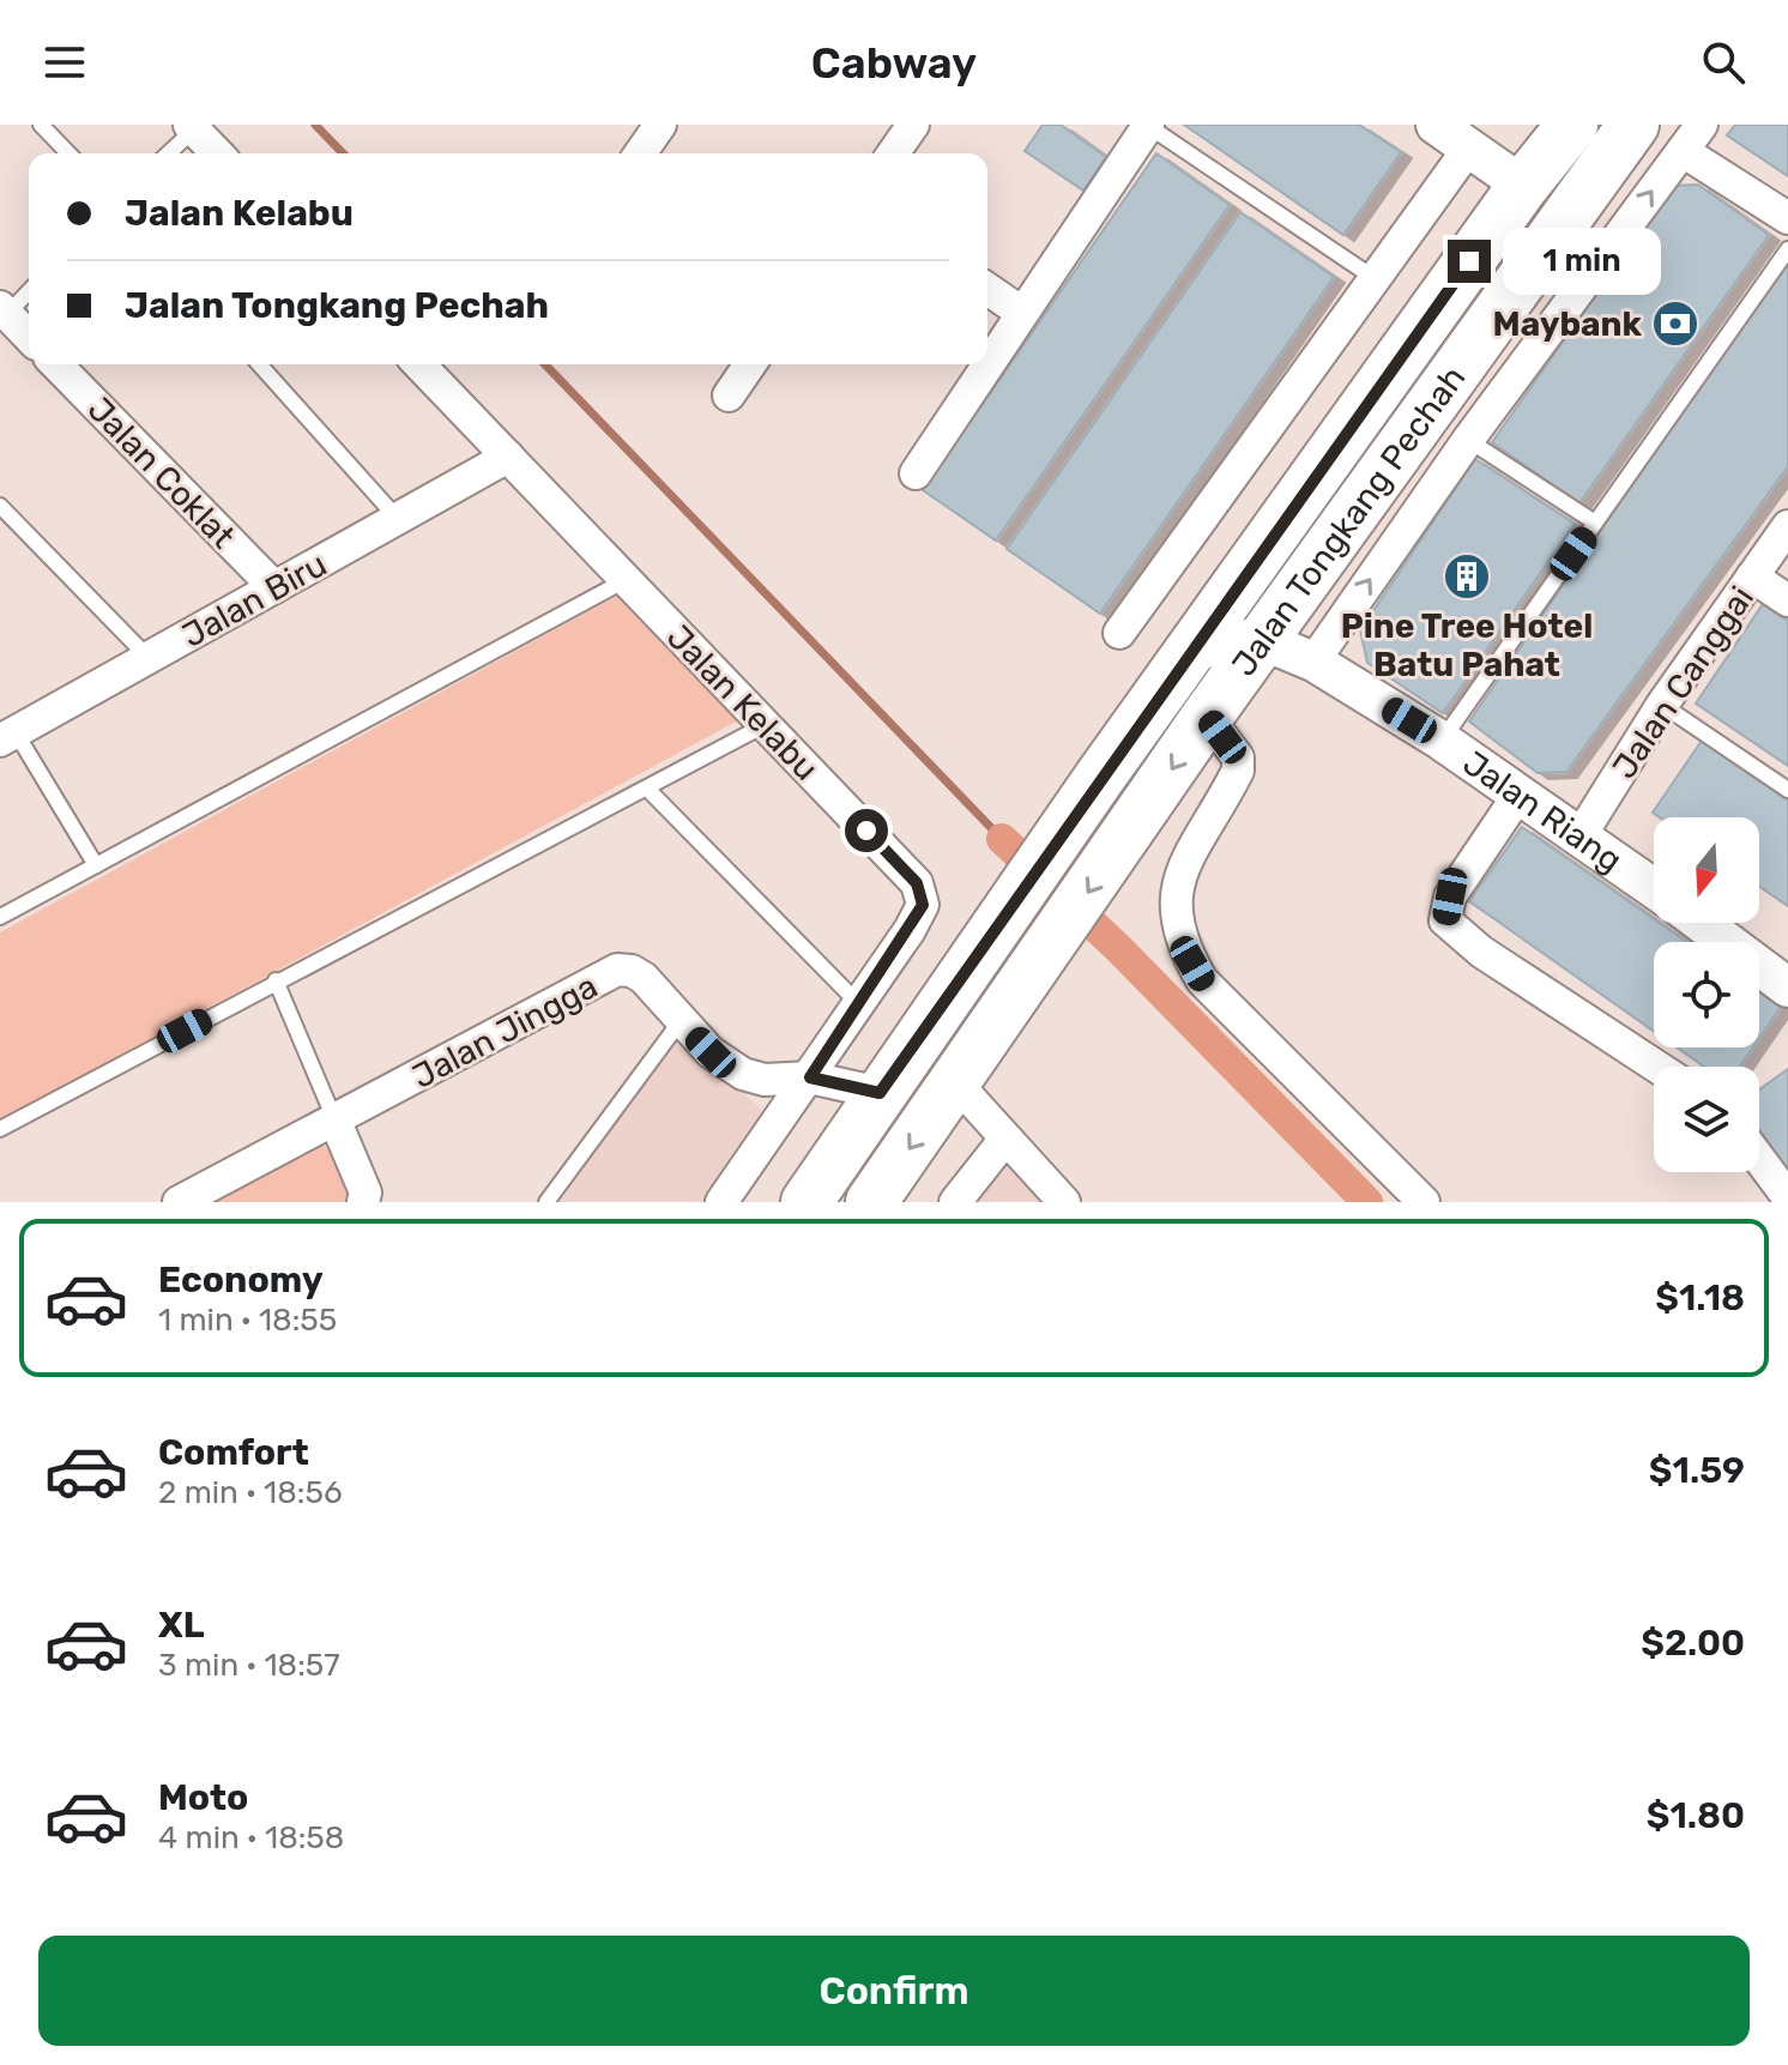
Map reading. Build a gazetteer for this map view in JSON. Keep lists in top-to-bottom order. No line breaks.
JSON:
{"streets":{"main road":["Jalan Tongkang Pechah"],"street":["Jalan Coklat","Jalan Biru","Jalan Canggai","Jalan Kelabu","Jalan Riang","Jalan Jingga"]},"crossings":[["Jalan Coklat","Jalan Biru"],["Jalan Tongkang Pechah","Jalan Riang"],["Jalan Tongkang Pechah","Jalan Jingga"],["Jalan Biru","Jalan Kelabu"],["Jalan Canggai","Jalan Riang"],["Jalan Kelabu","Jalan Jingga"]],"places":{"bank":["Maybank"],"building":["Pine Tree Hotel Batu Pahat"]},"north":"bottom","page":{"header":"Cabway","banner":["Jalan Kelabu","Jalan Tongkang Pechah"],"bubble":"1 min","list":[{"name":"Economy","note":"1 min · 18:55","value":"$1.18"},{"name":"Comfort","note":"2 min · 18:56","value":"$1.59"},{"name":"XL","note":"3 min · 18:57","value":"$2.00"},{"name":"Moto","note":"4 min · 18:58","value":"$1.80"}],"buttons":"Confirm"}}
